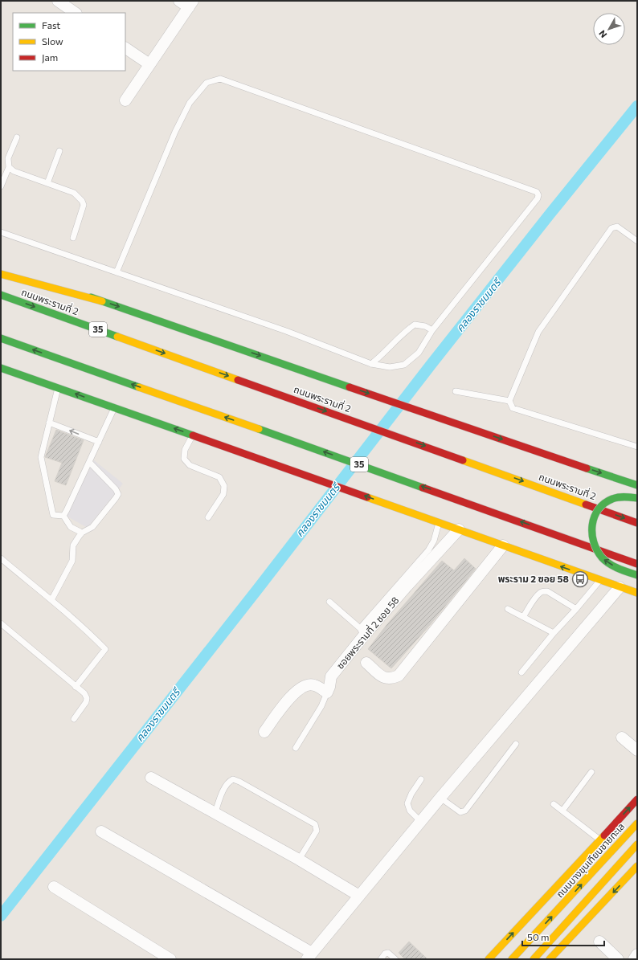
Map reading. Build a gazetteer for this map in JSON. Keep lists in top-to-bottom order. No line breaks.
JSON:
{"streets":{"main road":["ถนนพระรามที่ 2","35","ถนนบางขุนเทียนชายทะเล"],"street":["ซอยพระรามที่ 2 ซอย 58"]},"water":["คลองราชมนตรี"],"places":{"bus stop":["พระราม 2 ซอย 58"]},"legend":["Fast","Slow","Jam"],"scale_bar":"50 m","north":"bottom left"}
